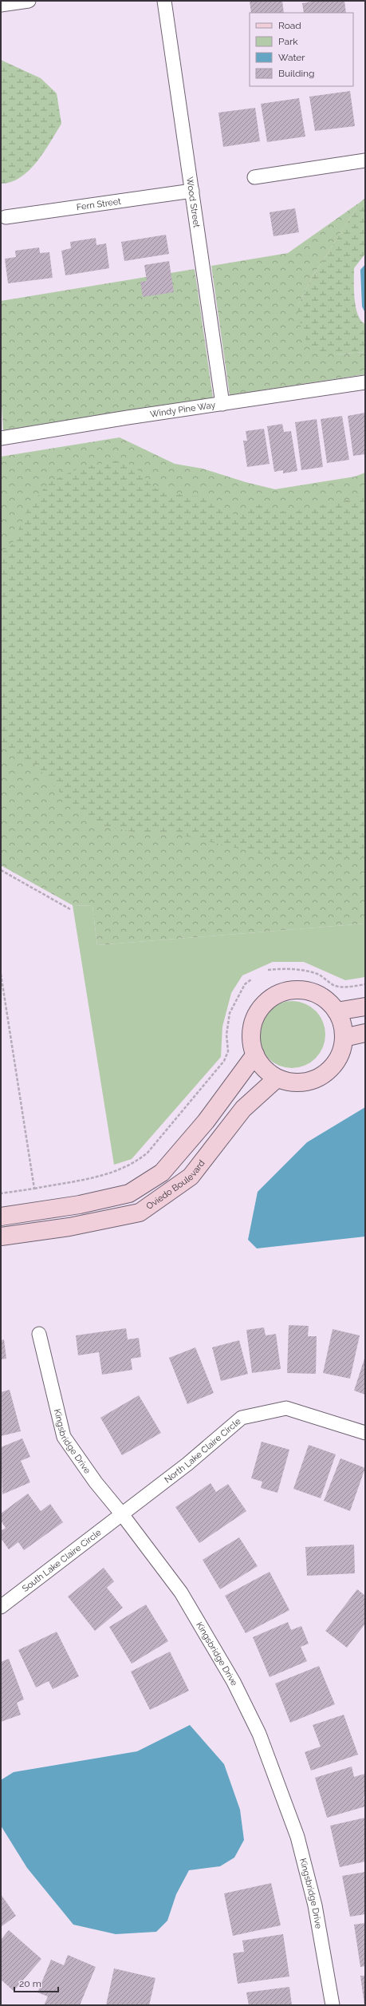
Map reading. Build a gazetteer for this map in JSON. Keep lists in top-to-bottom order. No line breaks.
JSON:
{"streets":{"street":["Wood Street","Fern Street","Windy Pine Way","Oviedo Boulevard","Kingsbridge Drive","North Lake Claire Circle","South Lake Claire Circle"]},"crossings":[["Wood Street","Fern Street"],["Wood Street","Windy Pine Way"],["Kingsbridge Drive","North Lake Claire Circle"],["Kingsbridge Drive","South Lake Claire Circle"],["North Lake Claire Circle","South Lake Claire Circle"]],"legend":["Road","Park","Water","Building"],"scale_bar":"20 m"}
